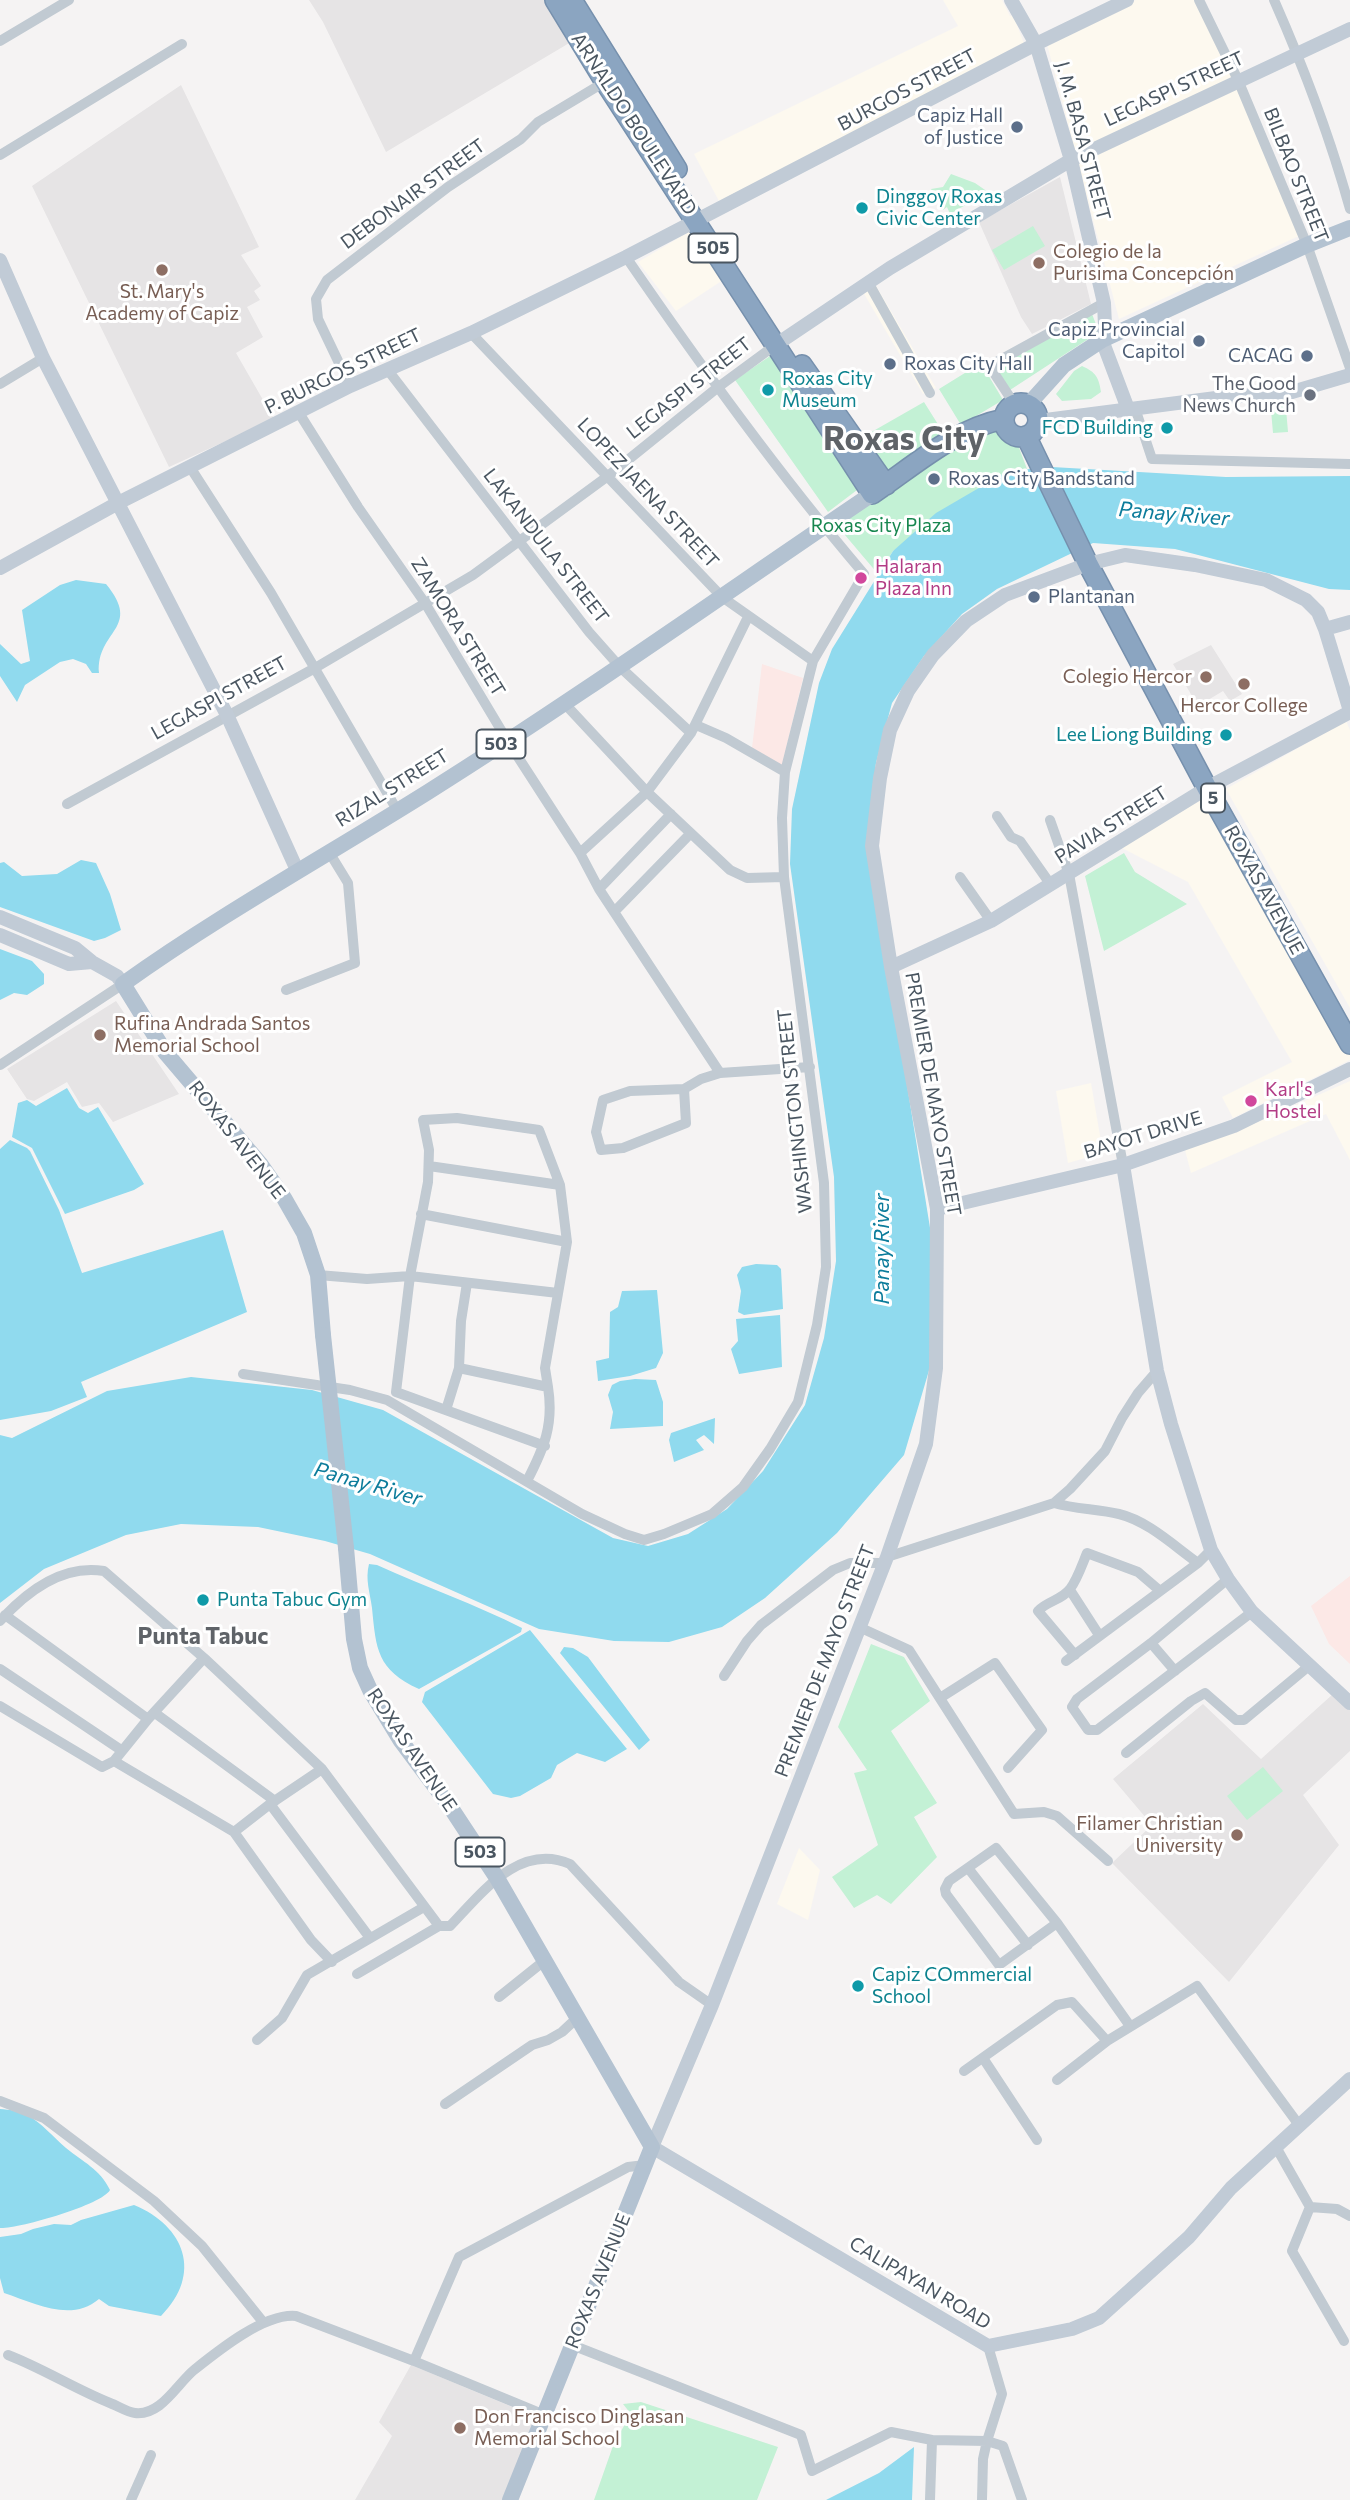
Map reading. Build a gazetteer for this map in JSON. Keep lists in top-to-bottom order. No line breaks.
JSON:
{"streets":{"highway":["ARNALDO BOULEVARD","505","5","ROXAS AVENUE"],"main road":["503","RIZAL STREET"],"street":["LEGASPI STREET","BURGOS STREET","J. M. BASA STREET","BILBAO STREET","DEBONAIR STREET","P. BURGOS STREET","LOPEZ JAENA STREET","LAKANDULA STREET","ZAMORA STREET","PAVIA STREET","PREMIER DE MAYO STREET","WASHINGTON STREET","BAYOT DRIVE","CALIPAYAN ROAD"]},"crossings":[["LEGASPI STREET","ARNALDO BOULEVARD"],["LEGASPI STREET","J. M. BASA STREET"],["LEGASPI STREET","BILBAO STREET"],["LEGASPI STREET","LOPEZ JAENA STREET"],["LEGASPI STREET","LAKANDULA STREET"],["LEGASPI STREET","ZAMORA STREET"],["BURGOS STREET","ARNALDO BOULEVARD"],["BURGOS STREET","J. M. BASA STREET"],["BURGOS STREET","P. BURGOS STREET"],["ARNALDO BOULEVARD","DEBONAIR STREET"],["ARNALDO BOULEVARD","P. BURGOS STREET"],["ARNALDO BOULEVARD","RIZAL STREET"],["DEBONAIR STREET","P. BURGOS STREET"],["P. BURGOS STREET","LOPEZ JAENA STREET"],["P. BURGOS STREET","LAKANDULA STREET"],["P. BURGOS STREET","ZAMORA STREET"],["LOPEZ JAENA STREET","RIZAL STREET"],["LOPEZ JAENA STREET","WASHINGTON STREET"],["LAKANDULA STREET","RIZAL STREET"],["LAKANDULA STREET","WASHINGTON STREET"],["ZAMORA STREET","RIZAL STREET"],["RIZAL STREET","ROXAS AVENUE"],["RIZAL STREET","WASHINGTON STREET"],["PAVIA STREET","ROXAS AVENUE"],["PAVIA STREET","PREMIER DE MAYO STREET"],["ROXAS AVENUE","PREMIER DE MAYO STREET"],["ROXAS AVENUE","CALIPAYAN ROAD"],["PREMIER DE MAYO STREET","BAYOT DRIVE"],["PREMIER DE MAYO STREET","CALIPAYAN ROAD"]],"districts":["Roxas City","Punta Tabuc"],"water":["Panay River"],"parks":["Roxas City Plaza"],"places":["Capiz Hall of Justice","Dinggoy Roxas Civic Center","Colegio de la Purisima Concepción","St. Mary's Academy of Capiz","Capiz Provincial Capitol","CACAG","Roxas City Hall","Roxas City Museum","The Good News Church","FCD Building","Roxas City Bandstand","Halaran Plaza Inn","Plantanan","Colegio Hercor","Hercor College","Lee Liong Building","Rufina Andrada Santos Memorial School","Karl's Hostel","Punta Tabuc Gym","Filamer Christian University","Capiz COmmercial School","Don Francisco Dinglasan Memorial School"]}
